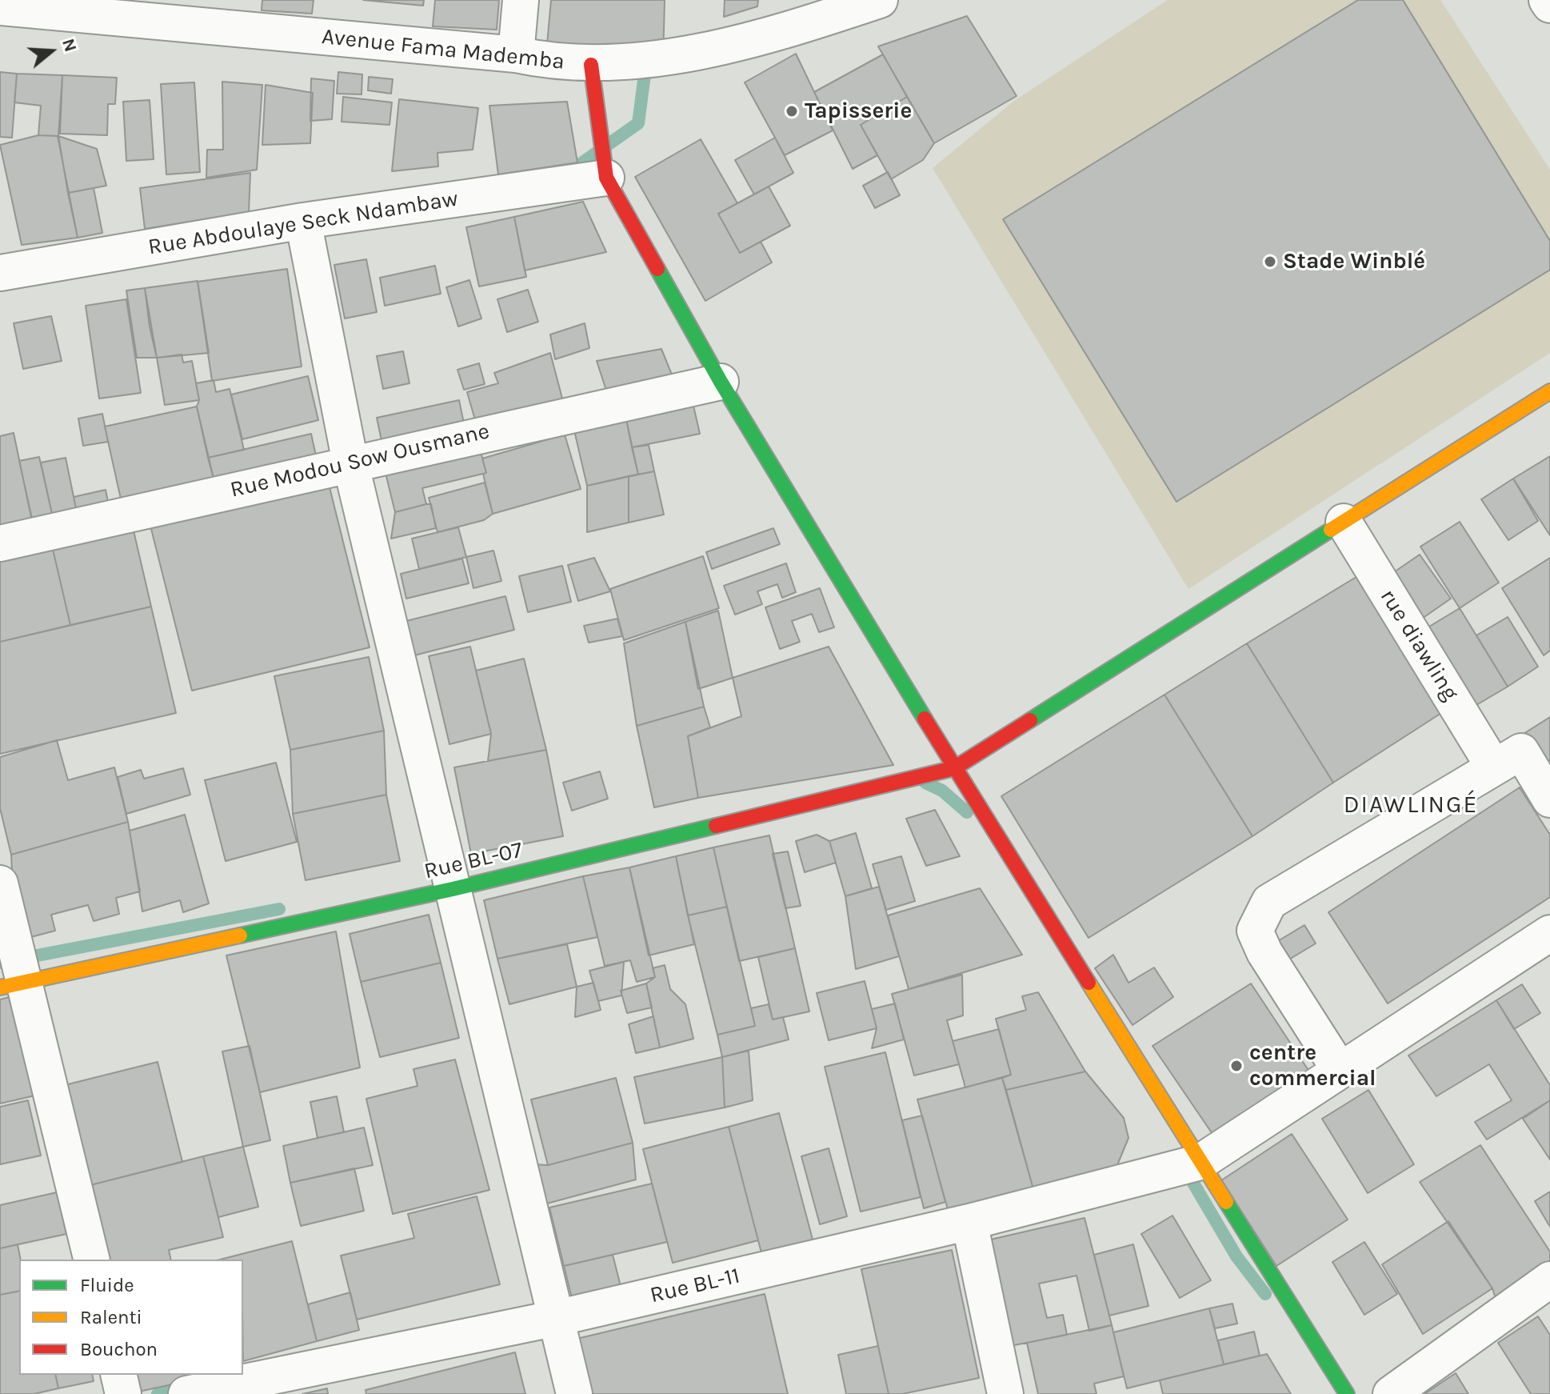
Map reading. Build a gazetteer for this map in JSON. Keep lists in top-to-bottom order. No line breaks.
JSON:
{"streets":{"street":["Avenue Fama Mademba","Rue Abdoulaye Seck Ndambaw","Rue Modou Sow Ousmane","rue diawling","Rue BL-07","Rue BL-11"]},"crossings":[["rue diawling","Rue BL-07"]],"districts":["DIAWLINGÉ"],"places":["Tapisserie","Stade Winblé","centre commercial"],"legend":["Fluide","Ralenti","Bouchon"],"north":"right"}
